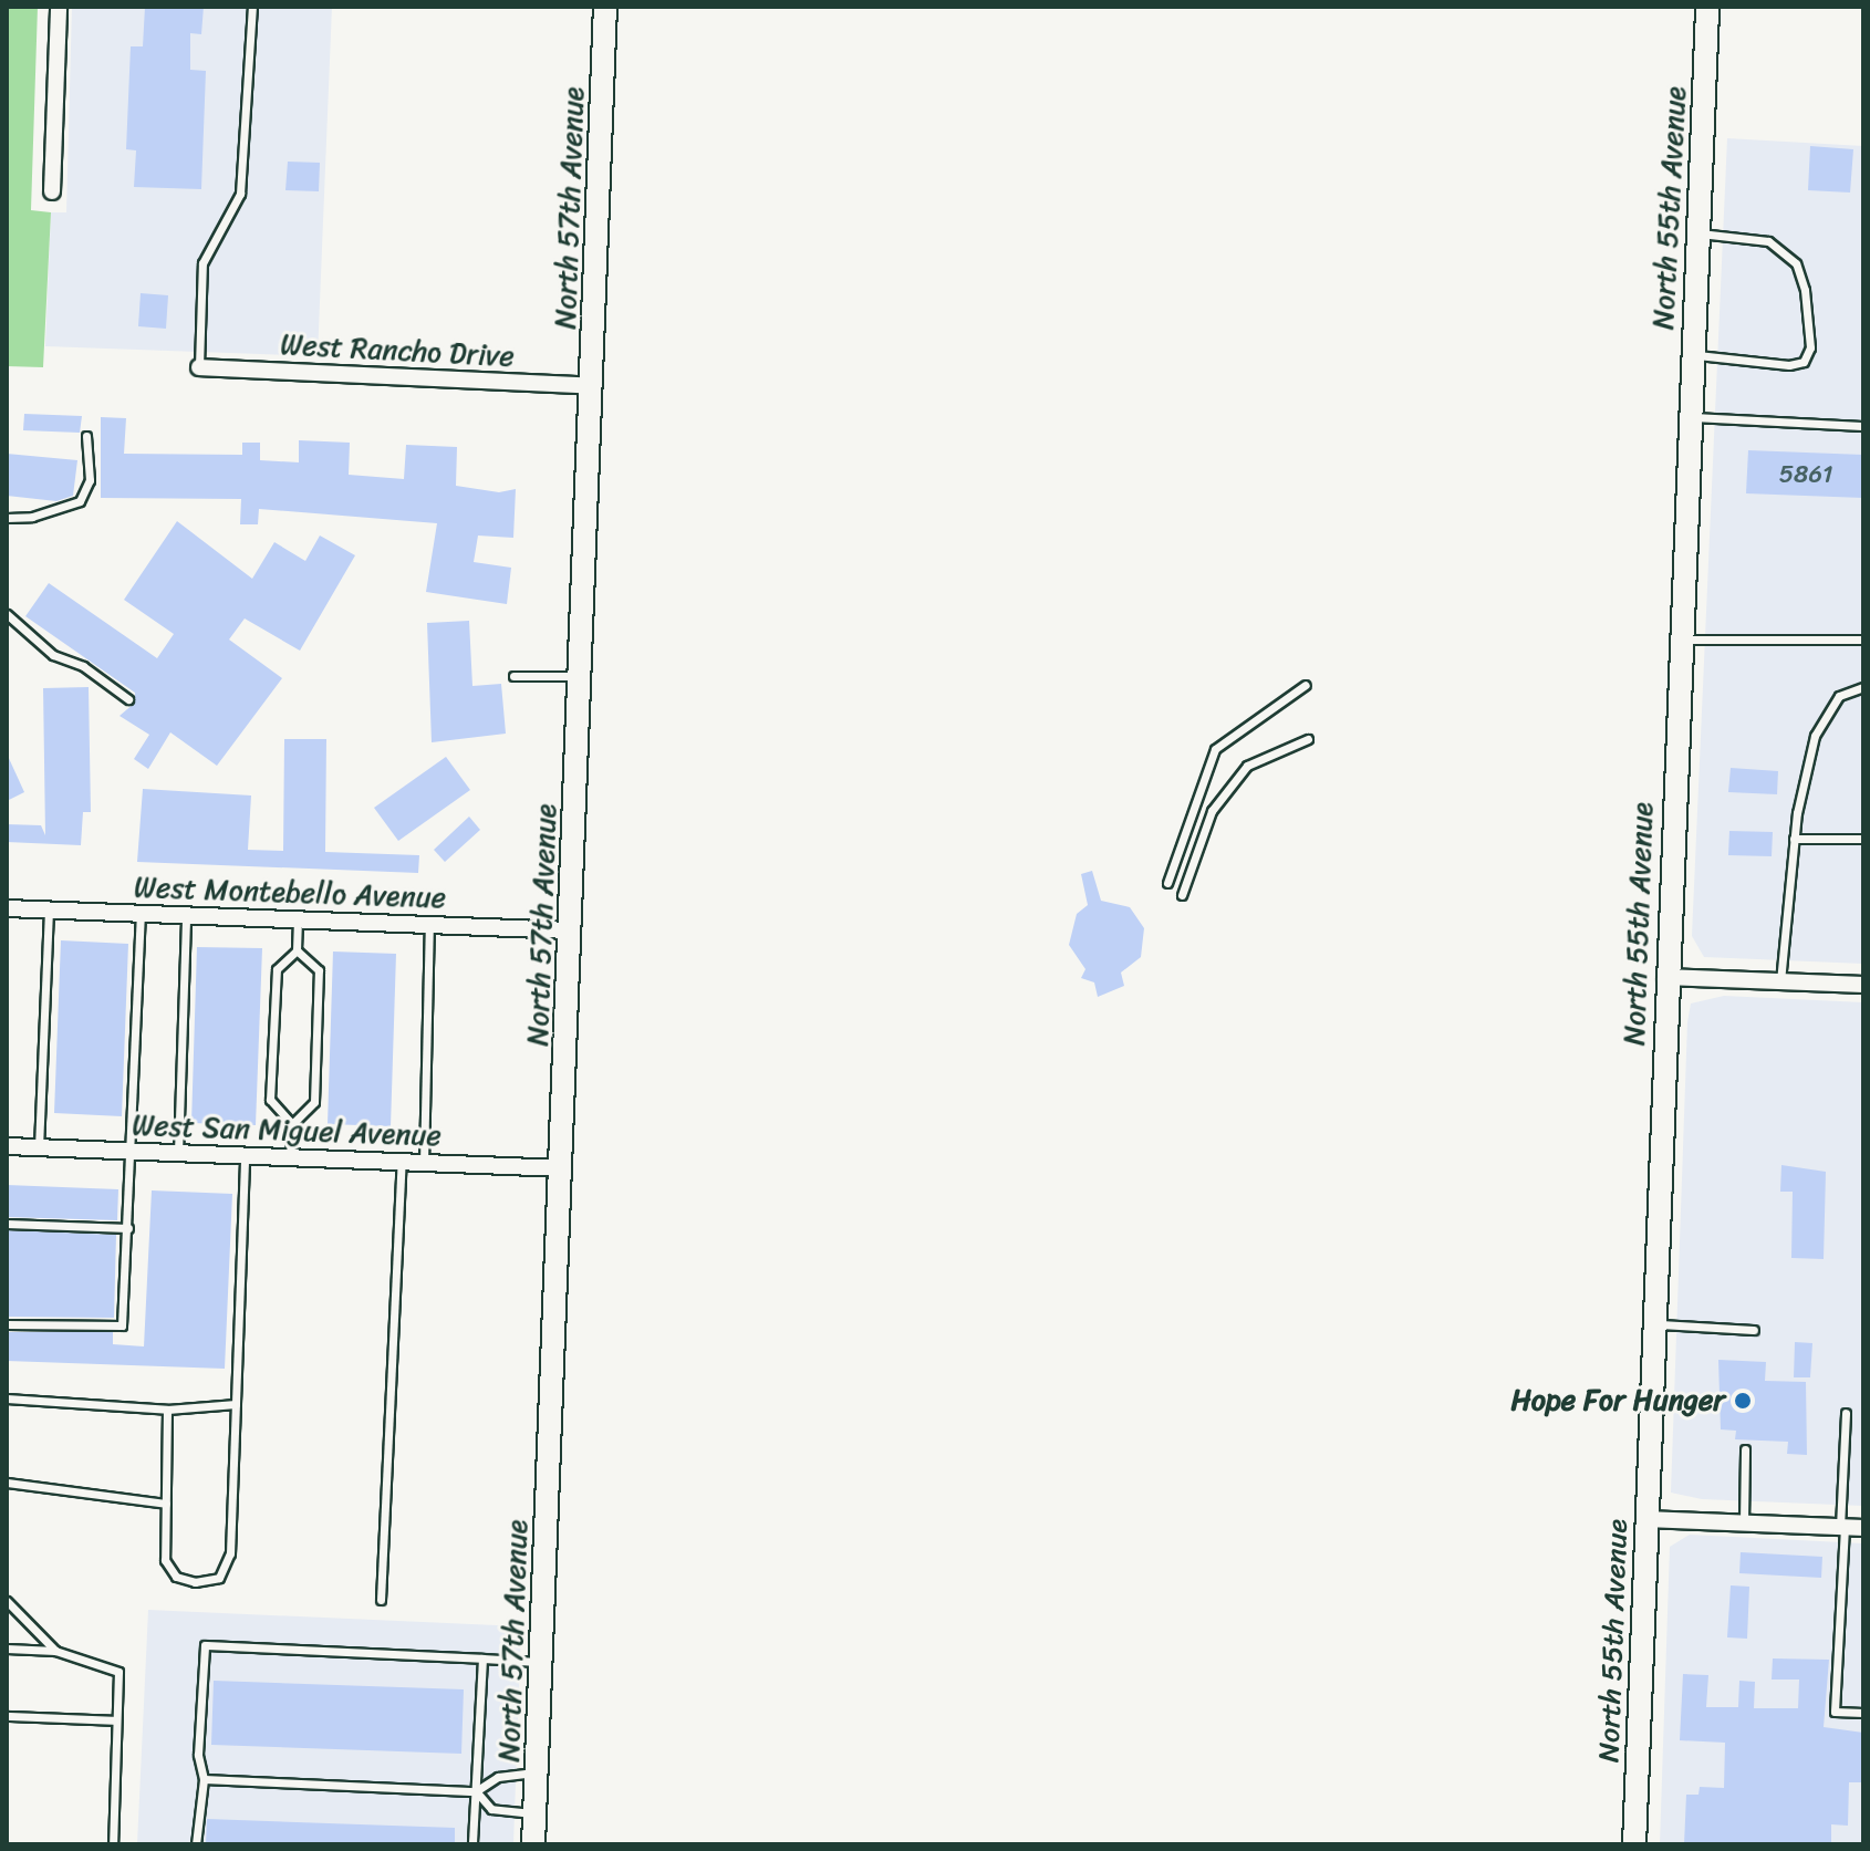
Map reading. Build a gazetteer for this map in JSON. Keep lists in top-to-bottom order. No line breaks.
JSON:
{"streets":{"street":["North 57th Avenue","North 55th Avenue","West Rancho Drive","West Montebello Avenue","West San Miguel Avenue"]},"crossings":[["North 57th Avenue","West Rancho Drive"],["North 57th Avenue","West Montebello Avenue"],["North 57th Avenue","West San Miguel Avenue"]],"places":["Hope For Hunger"],"house_numbers":["5861"]}
